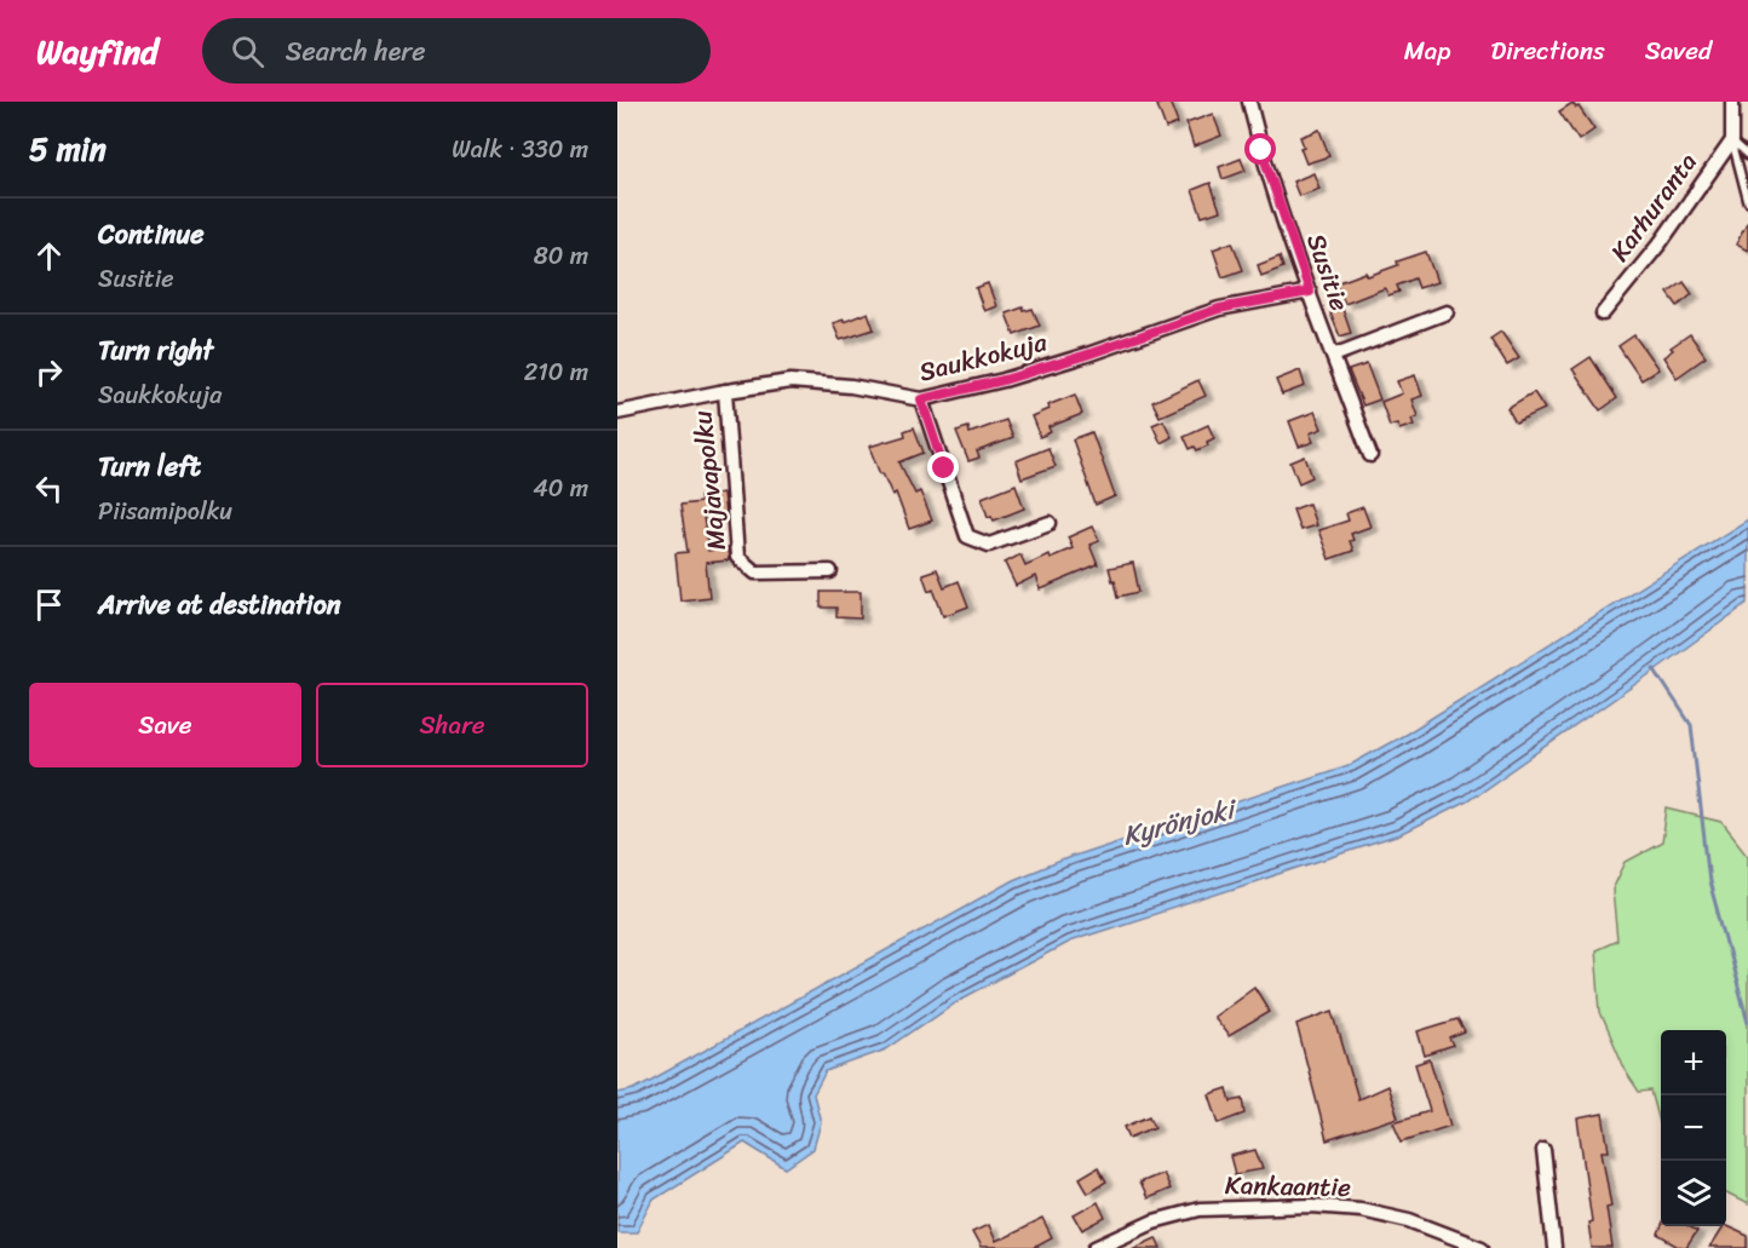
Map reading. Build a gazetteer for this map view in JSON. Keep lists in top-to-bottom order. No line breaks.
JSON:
{"streets":{"street":["Karhuranta","Susitie","Saukkokuja","Majavapolku","Kankaantie"]},"crossings":[["Susitie","Saukkokuja"],["Saukkokuja","Majavapolku"]],"water":["Kyrönjoki"],"page":{"header":"Wayfind","search":"Search here","nav":["Map","Directions","Saved"],"heading":["5 min","Walk · 330 m"],"list":[["Continue","Susitie","80 m"],["Turn right","Saukkokuja","210 m"],["Turn left","Piisamipolku","40 m"],"Arrive at destination"],"buttons":["Save","Share"],"map_buttons":["+","−"]}}
